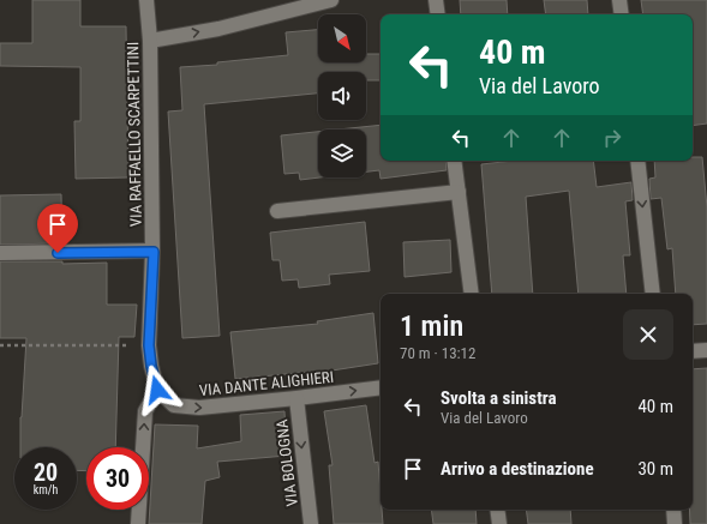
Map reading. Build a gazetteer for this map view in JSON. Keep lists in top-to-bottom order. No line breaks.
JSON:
{"streets":{"street":["VIA RAFFAELLO SCARPETTINI","VIA DANTE ALIGHIERI","VIA BOLOGNA"]},"crossings":[["VIA RAFFAELLO SCARPETTINI","VIA DANTE ALIGHIERI"],["VIA DANTE ALIGHIERI","VIA BOLOGNA"]],"one_way":["VIA DANTE ALIGHIERI","VIA BOLOGNA"],"north":"bottom right","page":{"turn":["40 m","Via del Lavoro"],"heading":["1 min","70 m · 13:12"],"list":[{"name":"Svolta a sinistra","note":"Via del Lavoro","value":"40 m"},{"name":"Arrivo a destinazione","value":"30 m"}],"speed":"20 km/h","limit":"30"}}
